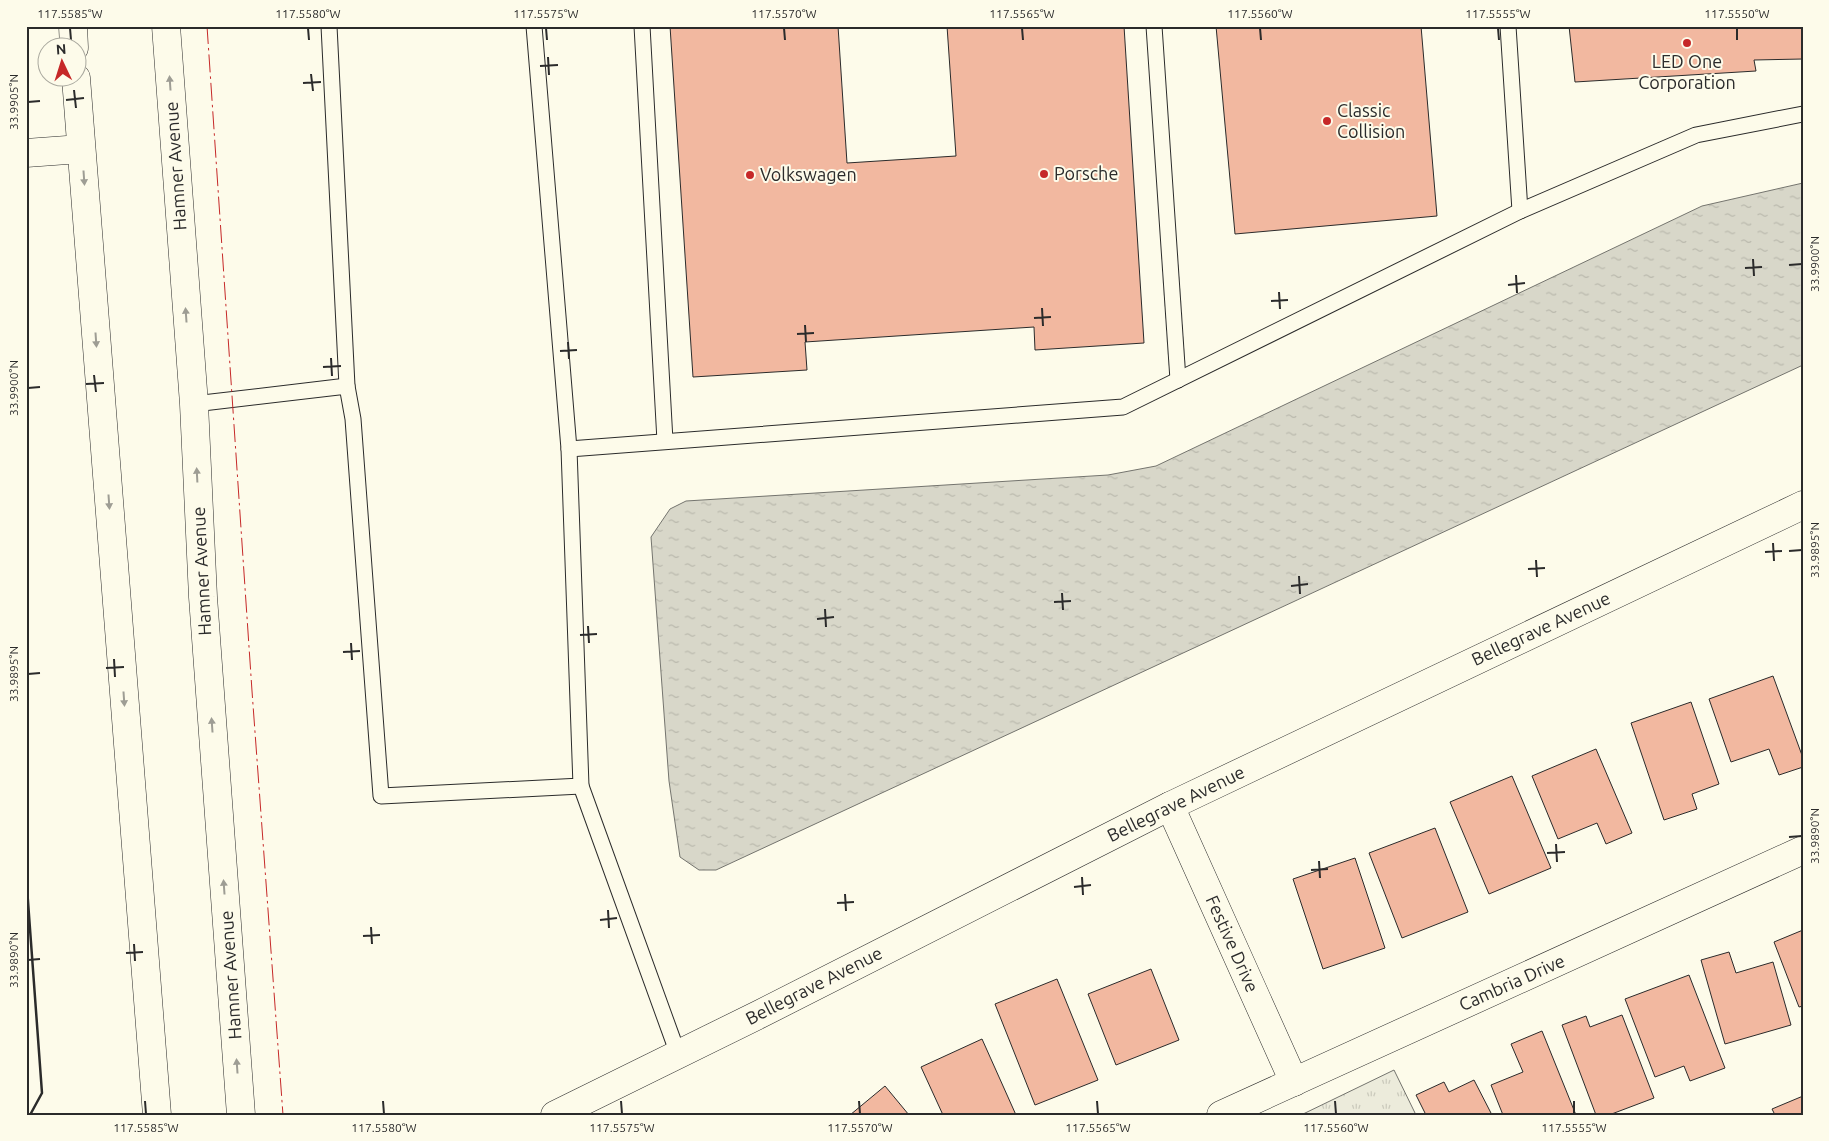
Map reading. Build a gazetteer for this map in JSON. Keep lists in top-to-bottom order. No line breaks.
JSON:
{"streets":{"main road":["Hamner Avenue","Bellegrave Avenue","Festive Drive","Cambria Drive"]},"crossings":[["Bellegrave Avenue","Festive Drive"],["Festive Drive","Cambria Drive"]],"places":["LED One Corporation","Classic Collision","Porsche","Volkswagen"],"north":"top","coordinates":["117.5585°W","117.5580°W","117.5575°W","117.5570°W","117.5565°W","117.5560°W","117.5555°W","117.5550°W","33.9905°N","33.9900°N","33.9895°N","33.9890°N"]}
